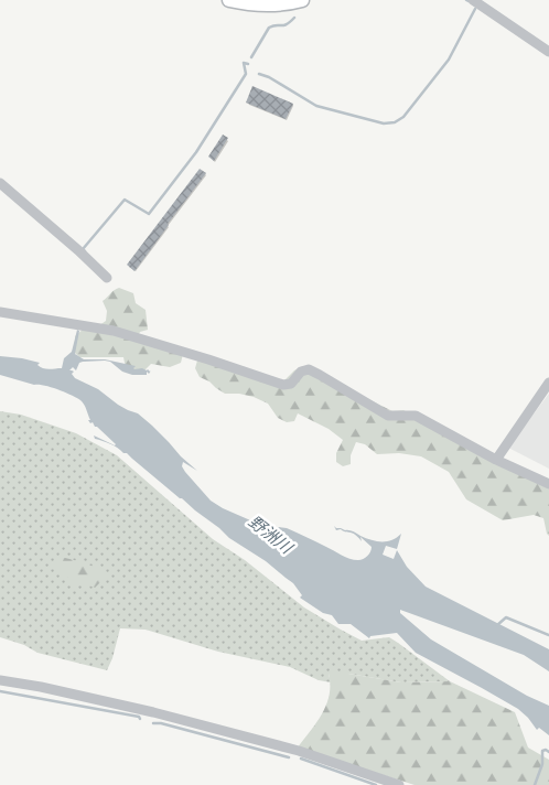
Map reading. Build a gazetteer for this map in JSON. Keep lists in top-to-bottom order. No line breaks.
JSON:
{"water":["野洲川"]}
